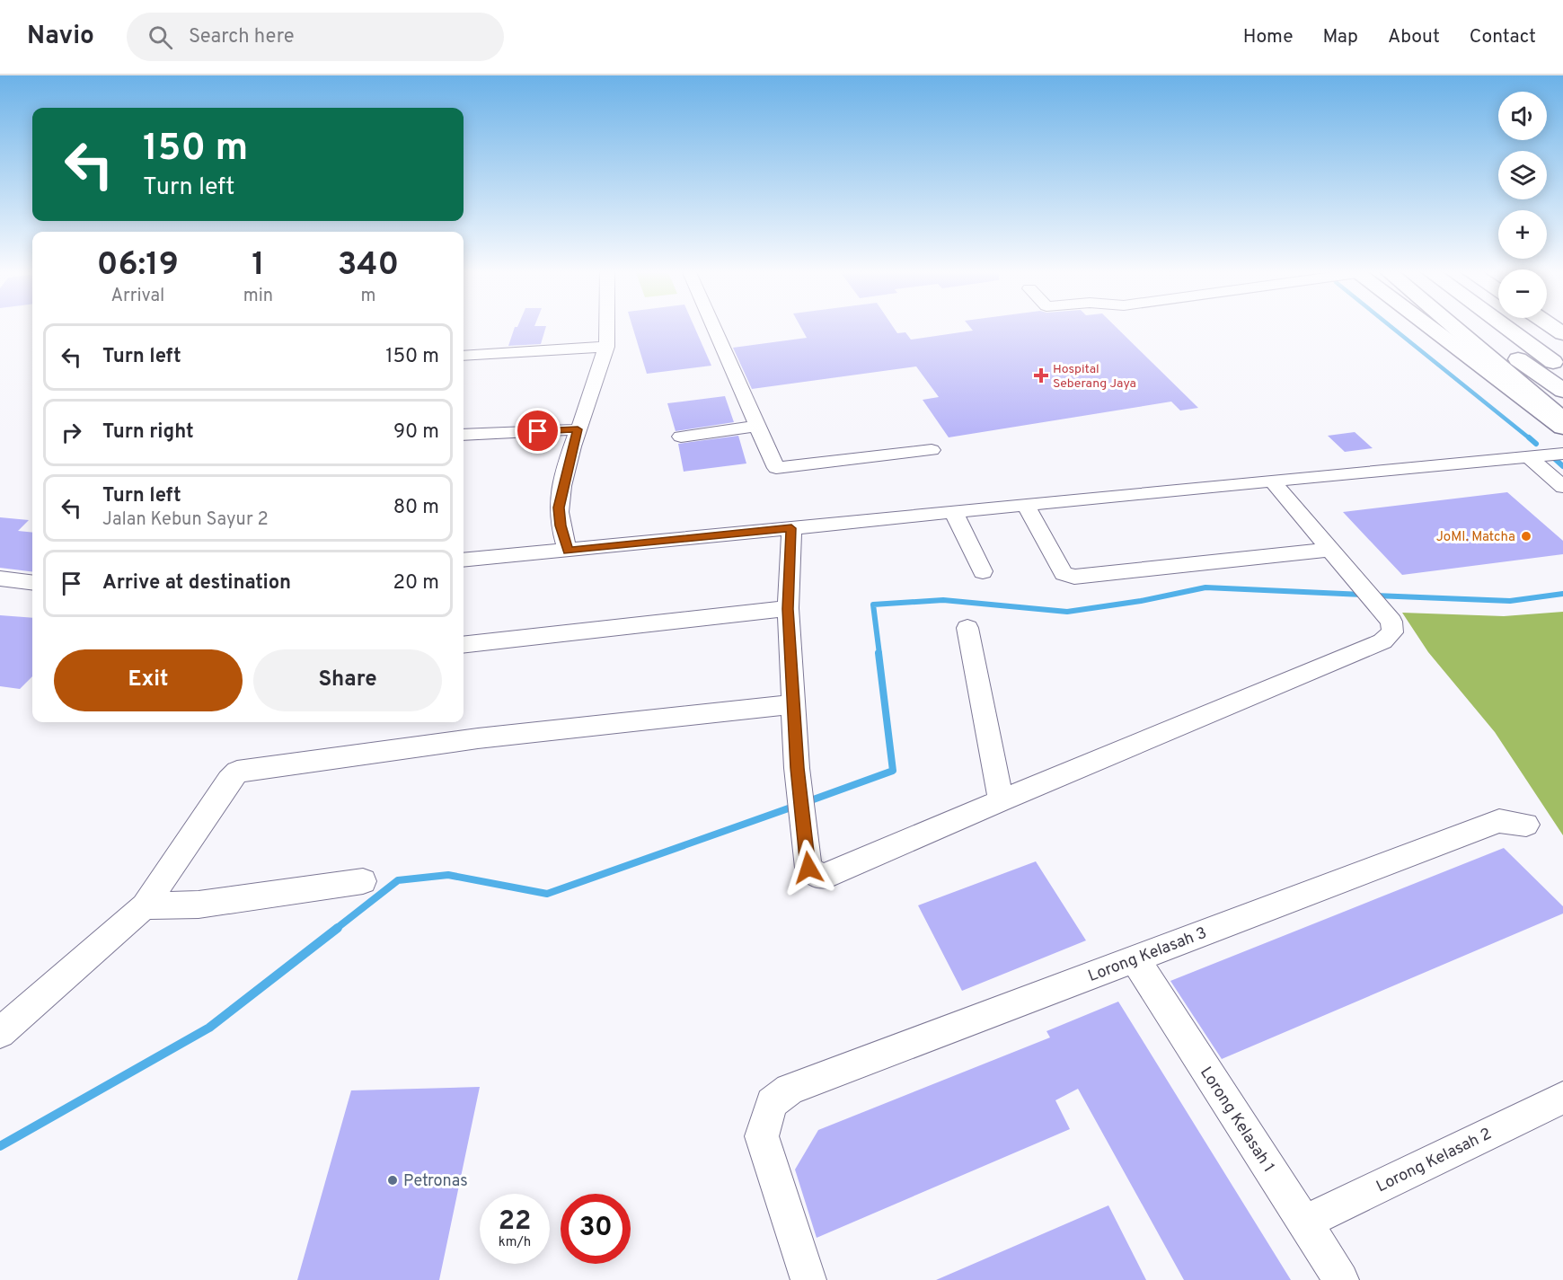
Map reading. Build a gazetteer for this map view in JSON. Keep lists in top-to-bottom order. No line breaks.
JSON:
{"streets":{"street":["Lorong Kelasah 3","Lorong Kelasah 1","Lorong Kelasah 2"]},"crossings":[["Lorong Kelasah 3","Lorong Kelasah 1"],["Lorong Kelasah 1","Lorong Kelasah 2"]],"places":{"health":["Hospital Seberang Jaya"],"other":["JoMI. Matcha","Petronas"]},"page":{"header":"Navio","search":"Search here","nav":["Home","Map","About","Contact"],"map_buttons":["+","−"],"turn":["150 m","Turn left"],"eta":["06:19","Arrival","1","min","340","m"],"list":[{"name":"Turn left","value":"150 m"},{"name":"Turn right","value":"90 m"},{"name":"Turn left","note":"Jalan Kebun Sayur 2","value":"80 m"},{"name":"Arrive at destination","value":"20 m"}],"buttons":["Exit","Share"],"speed":"22 km/h","limit":"30"}}
